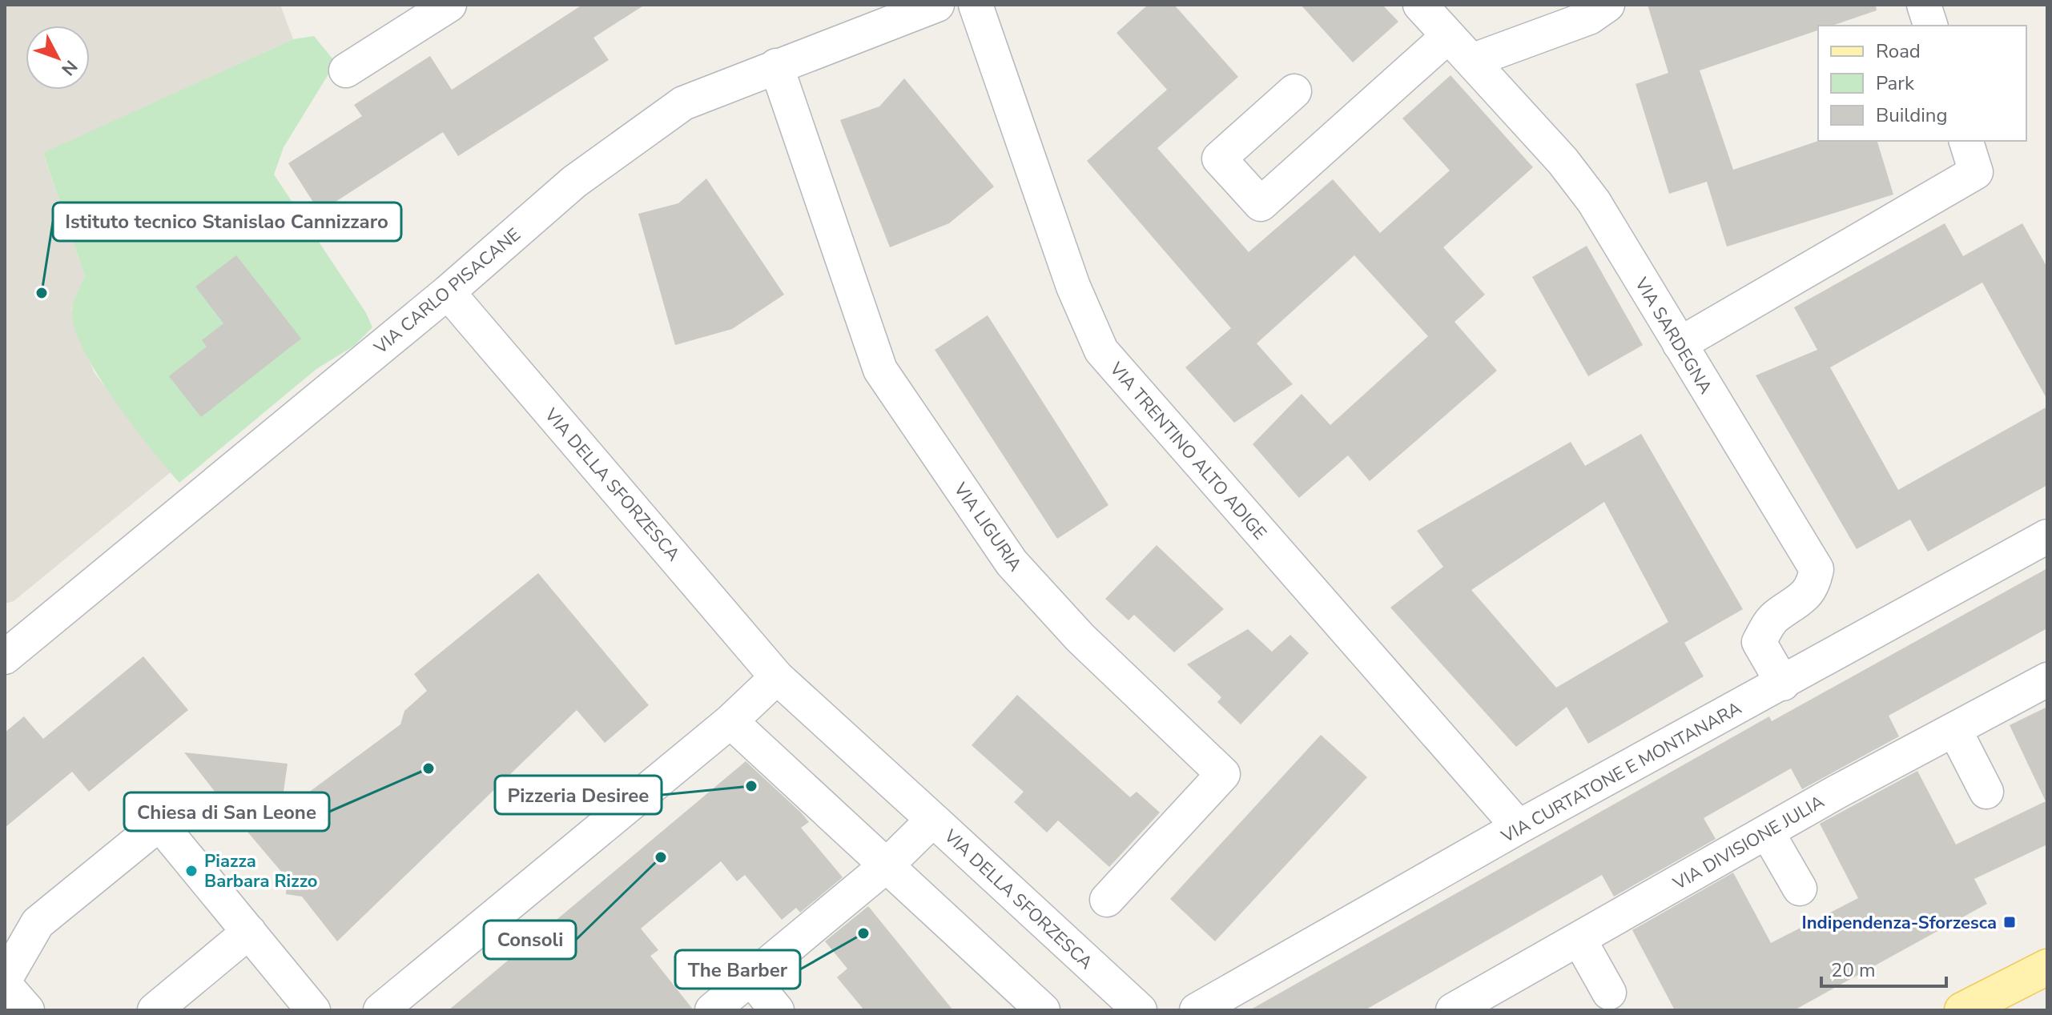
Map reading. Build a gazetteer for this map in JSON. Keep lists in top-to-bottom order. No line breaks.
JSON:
{"streets":{"street":["VIA CARLO PISACANE","VIA SARDEGNA","VIA TRENTINO ALTO ADIGE","VIA DELLA SFORZESCA","VIA LIGURIA","VIA CURTATONE E MONTANARA","VIA DIVISIONE JULIA"]},"crossings":[["VIA CARLO PISACANE","VIA DELLA SFORZESCA"],["VIA CARLO PISACANE","VIA LIGURIA"],["VIA SARDEGNA","VIA CURTATONE E MONTANARA"],["VIA TRENTINO ALTO ADIGE","VIA CURTATONE E MONTANARA"]],"places":{"other":["Istituto tecnico Stanislao Cannizzaro","Chiesa di San Leone","Pizzeria Desiree","Consoli","Piazza Barbara Rizzo","The Barber"],"transit":["Indipendenza-Sforzesca"]},"legend":["Road","Park","Building"],"scale_bar":"20 m","north":"bottom right"}
